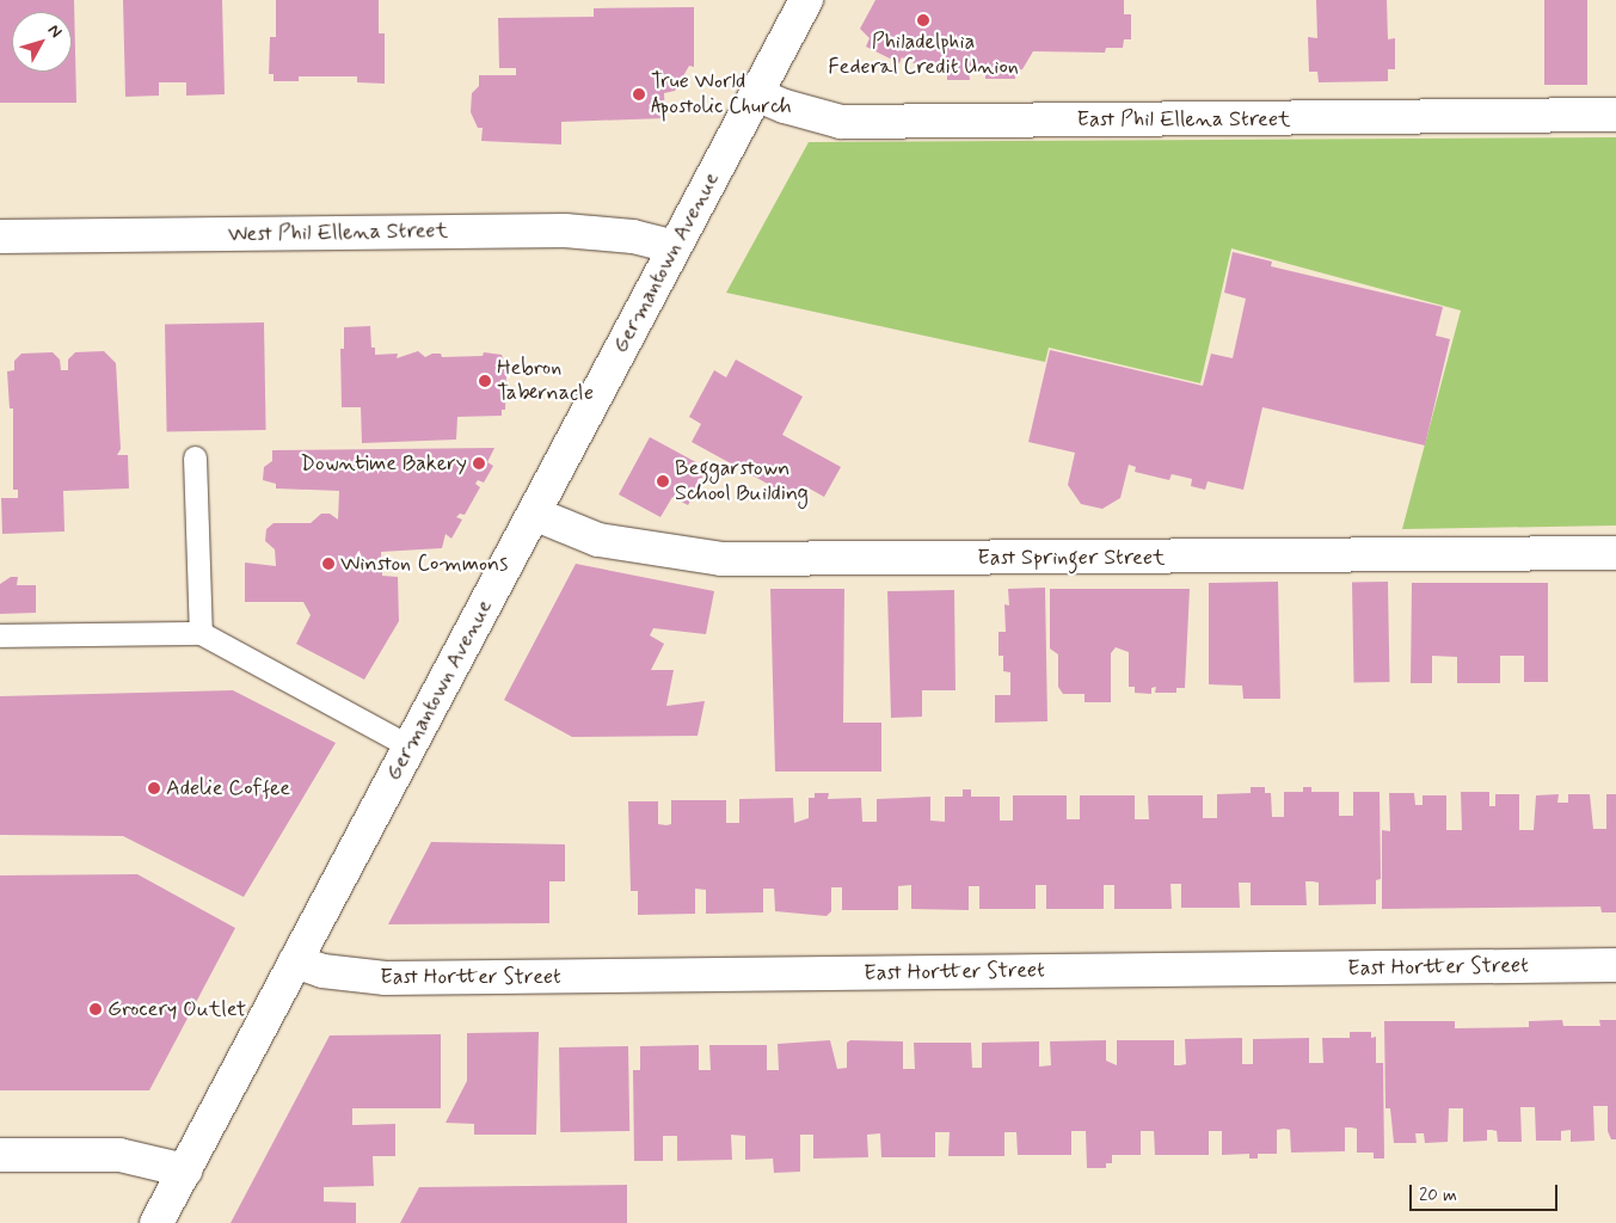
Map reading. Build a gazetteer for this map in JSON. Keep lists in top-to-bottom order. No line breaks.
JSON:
{"streets":{"street":["East Phil Ellena Street","West Phil Ellena Street","Germantown Avenue","East Springer Street","East Hortter Street"]},"crossings":[["East Phil Ellena Street","Germantown Avenue"],["West Phil Ellena Street","Germantown Avenue"],["Germantown Avenue","East Springer Street"],["Germantown Avenue","East Hortter Street"]],"places":["Philadelphia Federal Credit Union","True World Apostolic Church","Hebron Tabernacle","Downtime Bakery","Beggarstown School Building","Winston Commons","Adelie Coffee","Grocery Outlet"],"scale_bar":"20 m","north":"top right"}
